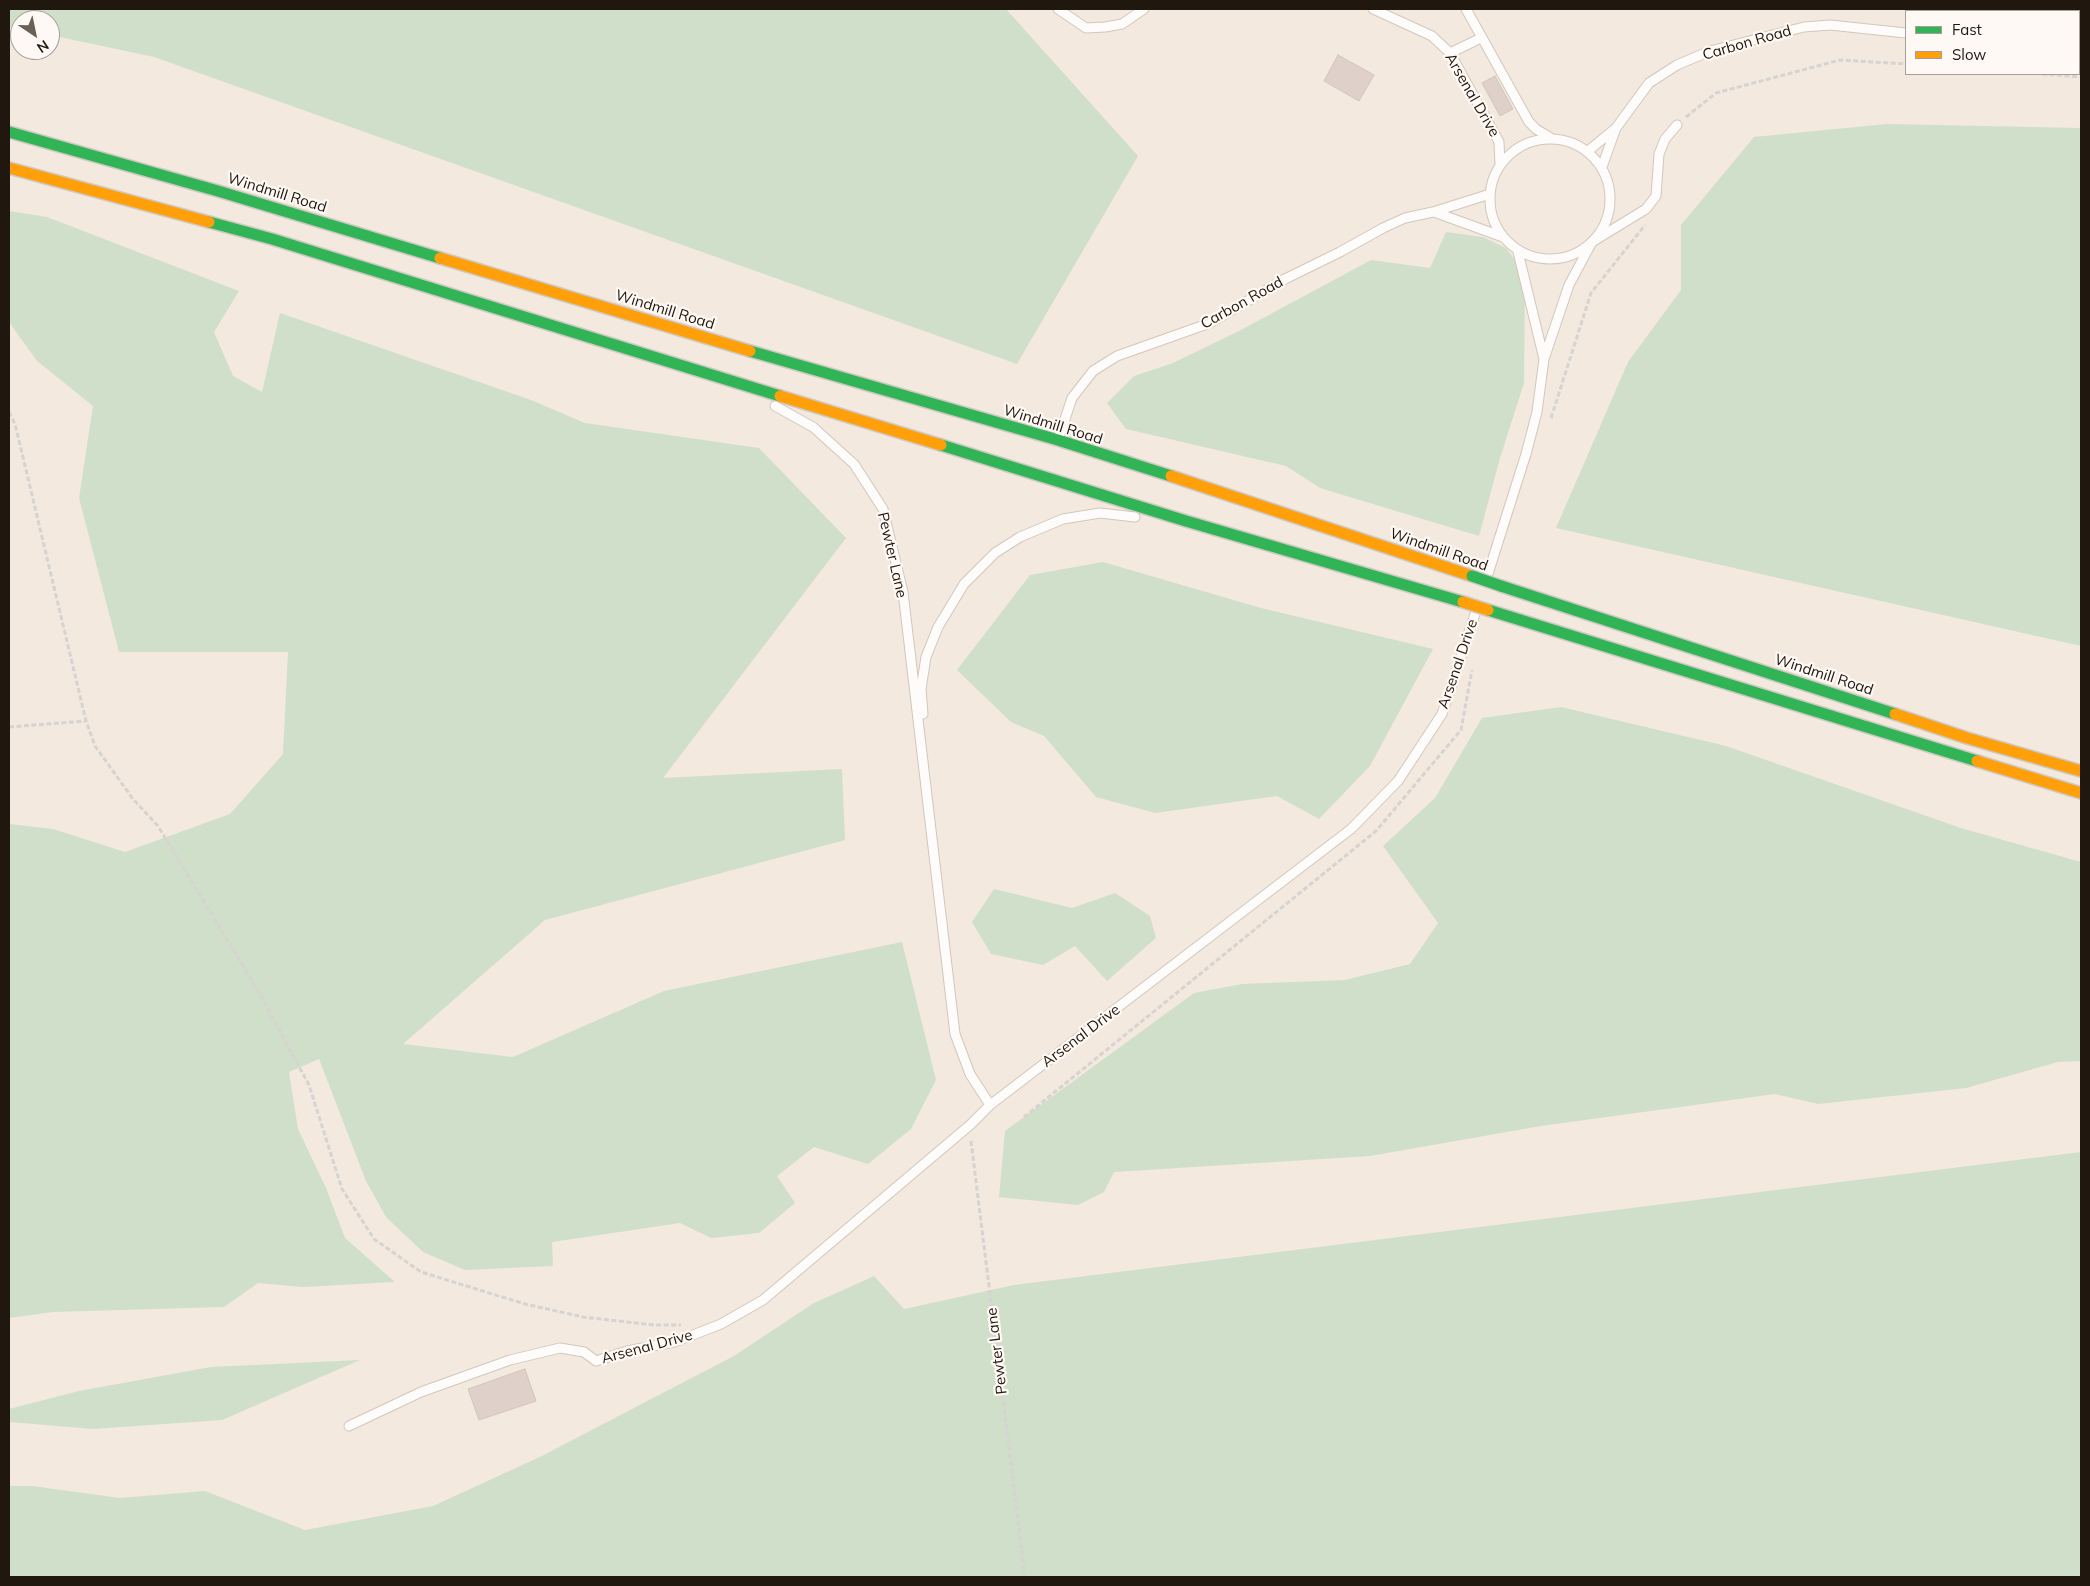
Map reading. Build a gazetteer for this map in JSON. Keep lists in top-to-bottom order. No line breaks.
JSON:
{"streets":{"highway":["Windmill Road"],"lane":["Carbon Road","Arsenal Drive","Pewter Lane"]},"crossings":[["Carbon Road","Arsenal Drive"],["Carbon Road","Windmill Road"],["Arsenal Drive","Pewter Lane"]],"legend":["Fast","Slow"],"north":"bottom right"}
